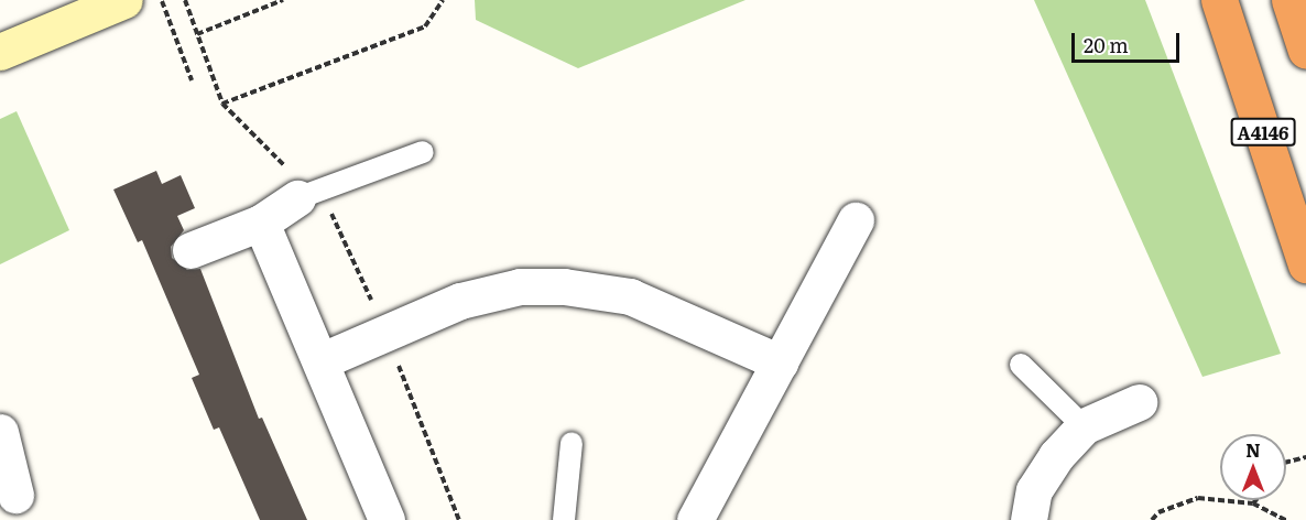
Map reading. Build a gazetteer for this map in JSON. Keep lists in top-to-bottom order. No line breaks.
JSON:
{"streets":{"highway":["A4146"]},"scale_bar":"20 m","north":"top"}
